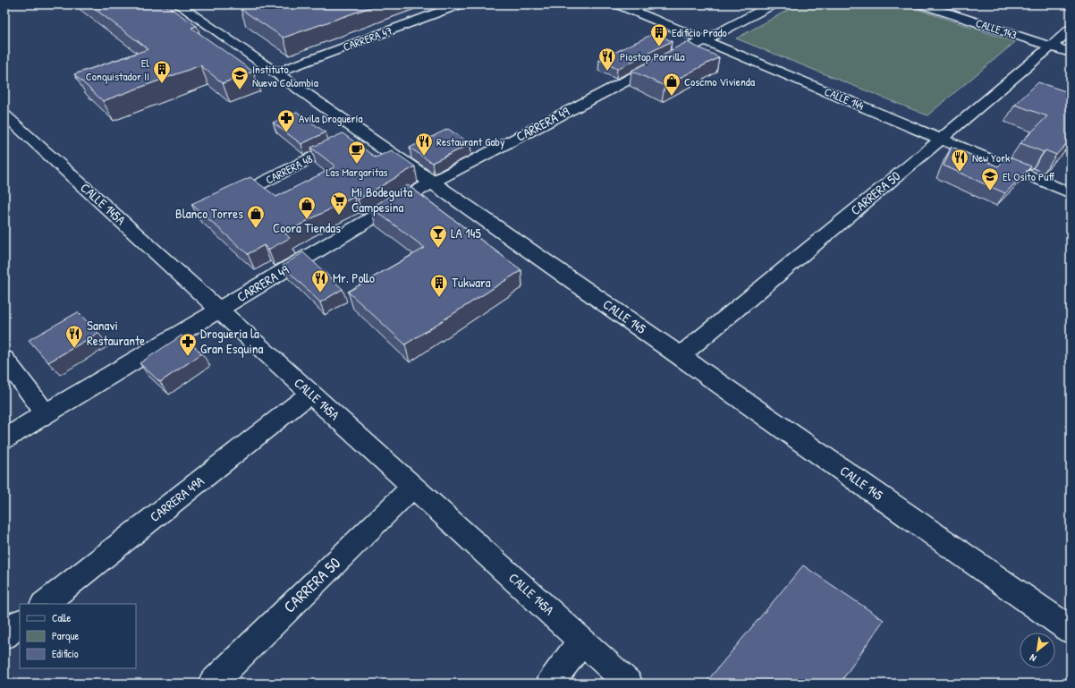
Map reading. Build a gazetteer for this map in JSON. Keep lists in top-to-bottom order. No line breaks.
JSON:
{"streets":{"street":["CALLE 143","CARRERA 47","CALLE 144","CARRERA 49","CARRERA 48","CARRERA 50","CALLE 145A","CALLE 145","CARRERA 49A"]},"crossings":[["CALLE 143","CARRERA 50"],["CARRERA 47","CALLE 145"],["CALLE 144","CARRERA 49"],["CALLE 144","CARRERA 50"],["CARRERA 49","CALLE 145A"],["CARRERA 49","CALLE 145"],["CARRERA 48","CALLE 145"],["CARRERA 50","CALLE 145A"],["CARRERA 50","CALLE 145"],["CALLE 145A","CARRERA 49A"]],"places":{"building":["Edificio Prado","El Conquistador II","Tukwara"],"restaurant":["Piostop Parrilla","Restaurant Gaby","New York","Mr. Pollo","Sanavi Restaurante"],"school or university":["Instituto Nueva Colombia","El Osito Puff"],"shop":["Coscmo Vivienda","Coora Tiendas","Blanco Torres"],"pharmacy":["Avila Droguería","Drogueria la Gran Esquina"],"cafe":["Las Margaritas"],"supermarket":["Mi Bodeguita Campesina"],"bar":["LA 145"]},"legend":["Calle","Parque","Edificio"],"north":"bottom left"}
